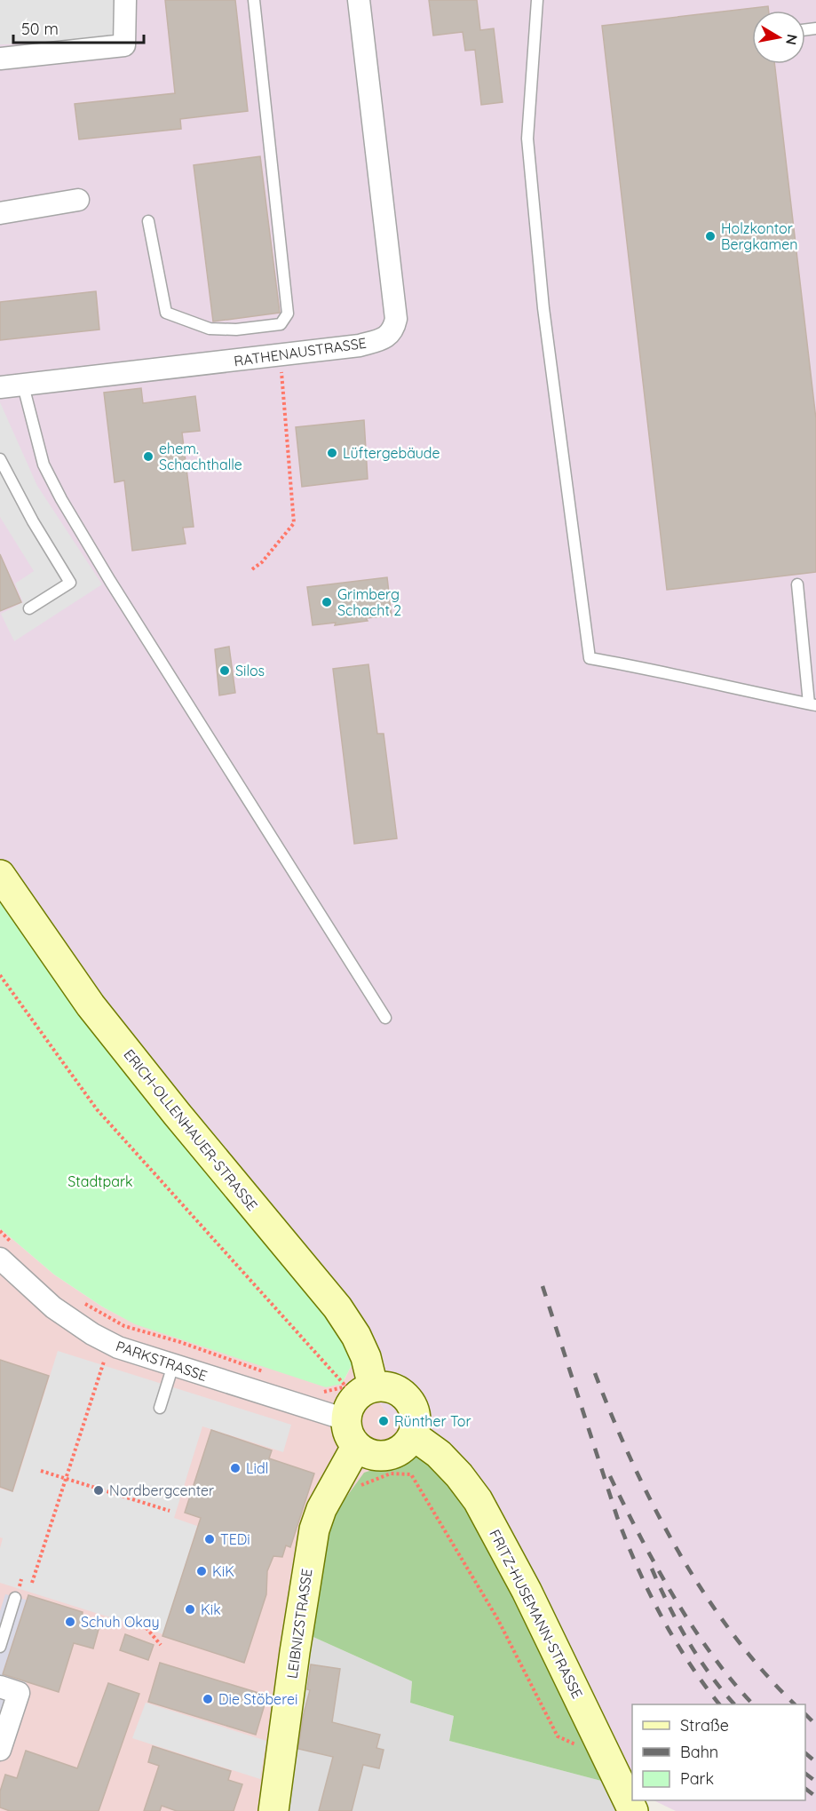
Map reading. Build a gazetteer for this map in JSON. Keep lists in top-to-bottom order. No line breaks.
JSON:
{"streets":{"street":["RATHENAUSTRASSE","ERICH-OLLENHAUER-STRASSE","PARKSTRASSE","FRITZ-HUSEMANN-STRASSE","LEIBNIZSTRASSE"]},"crossings":[["ERICH-OLLENHAUER-STRASSE","PARKSTRASSE"],["ERICH-OLLENHAUER-STRASSE","FRITZ-HUSEMANN-STRASSE"],["ERICH-OLLENHAUER-STRASSE","LEIBNIZSTRASSE"],["PARKSTRASSE","FRITZ-HUSEMANN-STRASSE"],["PARKSTRASSE","LEIBNIZSTRASSE"],["FRITZ-HUSEMANN-STRASSE","LEIBNIZSTRASSE"]],"parks":["Stadtpark"],"places":["Holzkontor Bergkamen","Lüftergebäude","ehem. Schachthalle","Grimberg Schacht 2","Silos","Rünther Tor","Lidl","Nordbergcenter","TEDi","KiK","Kik","Schuh Okay","Die Stöberei"],"legend":["Straße","Bahn","Park"],"scale_bar":"50 m","north":"right"}
